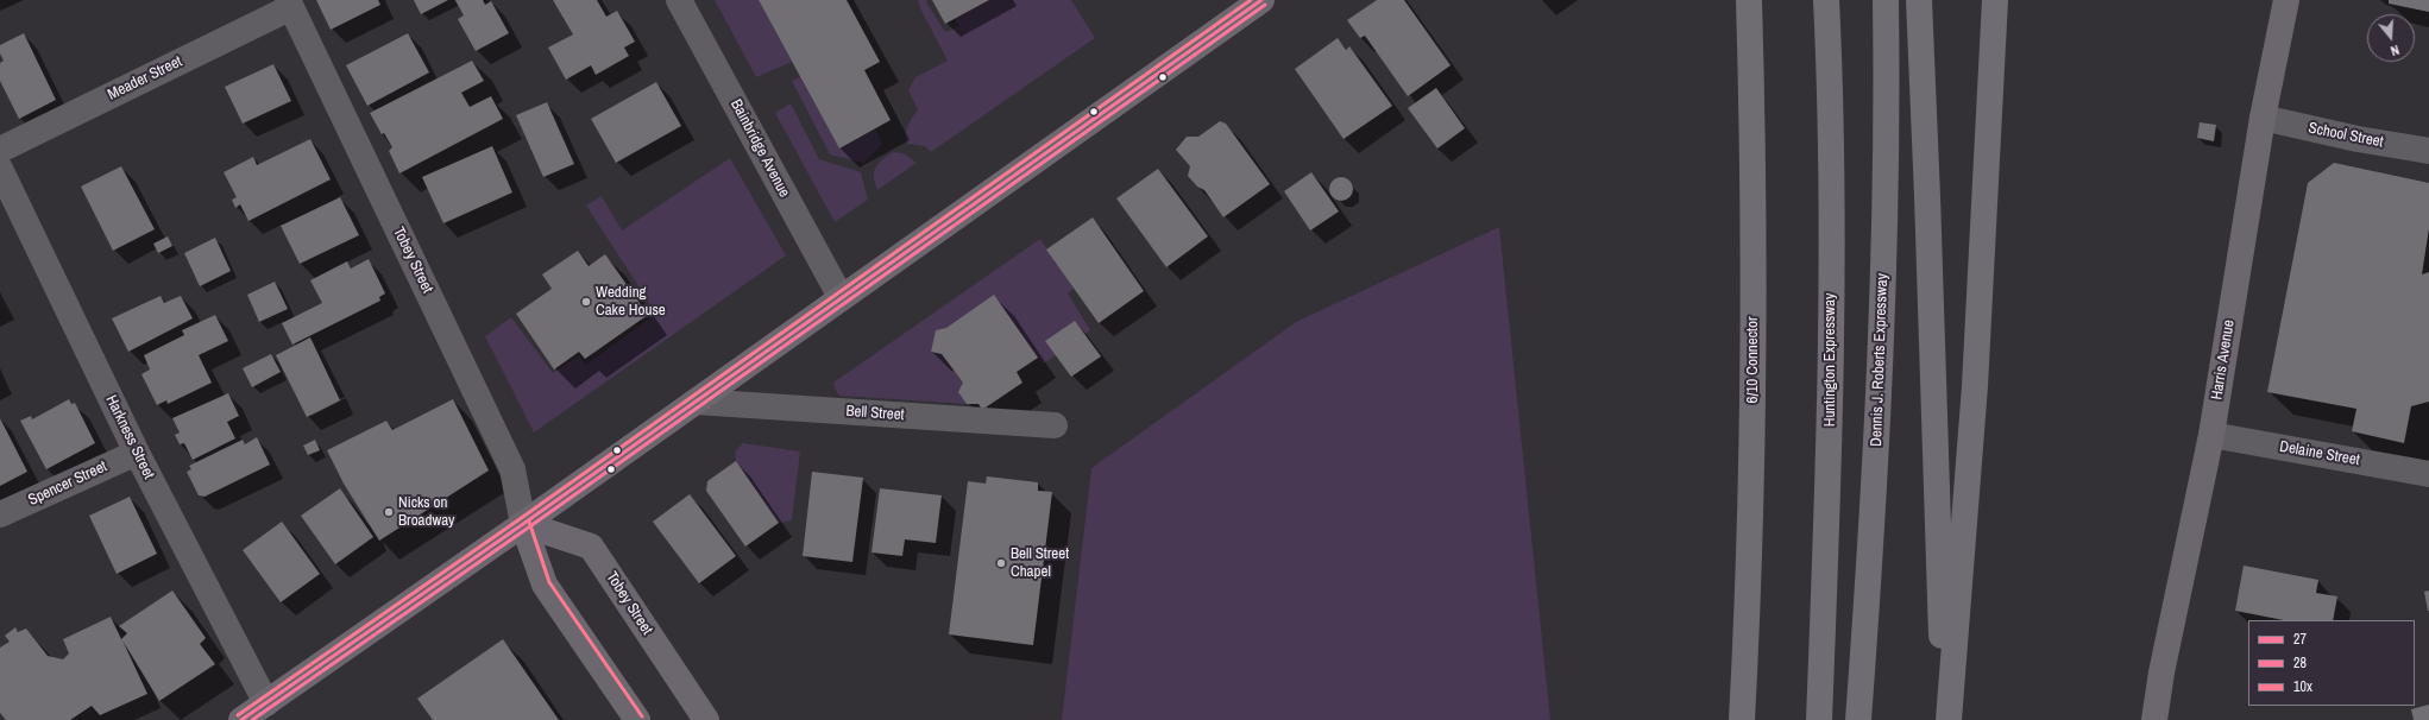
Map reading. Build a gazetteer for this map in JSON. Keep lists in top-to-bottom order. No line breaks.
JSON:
{"streets":{"highway":["6/10 Connector","Huntington Expressway","Dennis J. Roberts Expressway"],"main road":["Tobey Street","Harris Avenue"],"street":["Meader Street","School Street","Bainbridge Avenue","Bell Street","Harkness Street","Delaine Street","Spencer Street"]},"crossings":[["Meader Street","Tobey Street"],["School Street","Harris Avenue"],["Harris Avenue","Delaine Street"],["Harkness Street","Spencer Street"]],"places":["Wedding Cake House","Nicks on Broadway","Bell Street Chapel"],"lines":["transit line 27","transit line 10x","transit line 28"],"legend":["27","28","10x"],"north":"bottom"}
